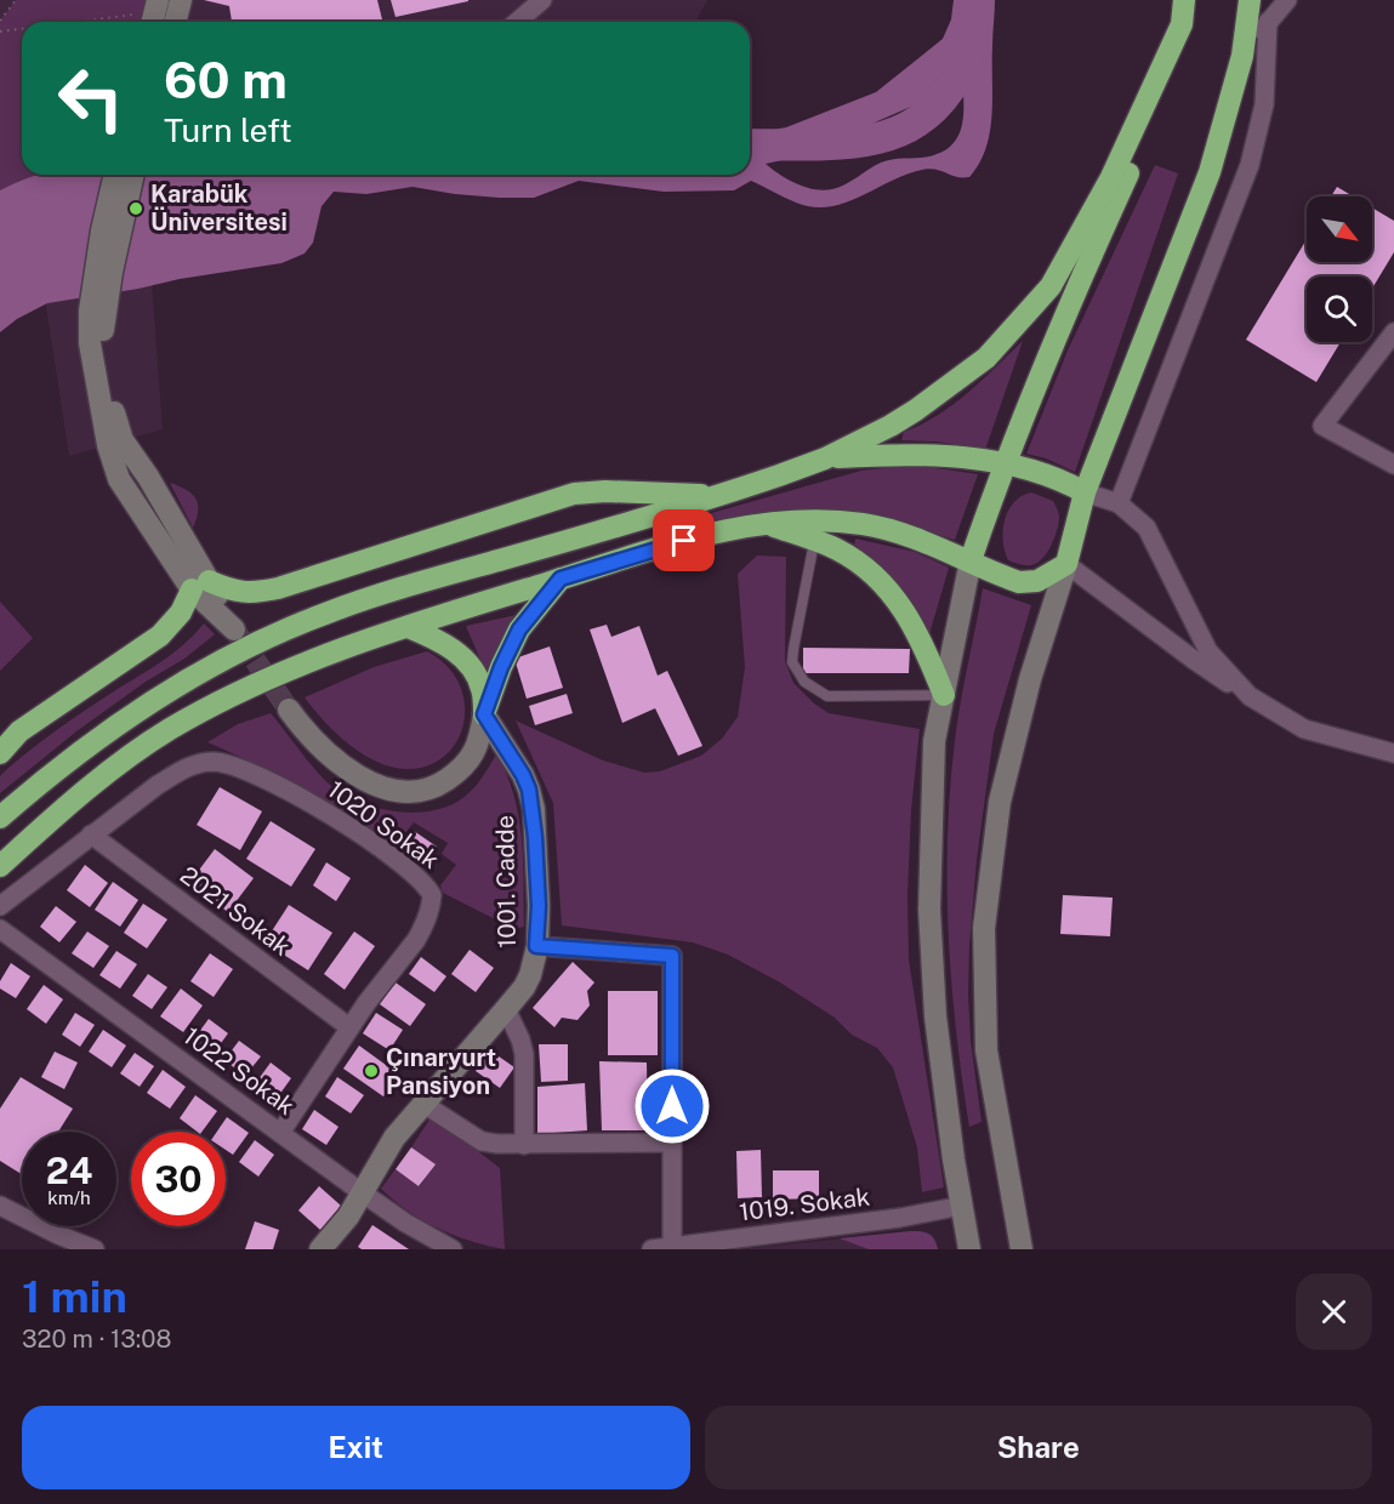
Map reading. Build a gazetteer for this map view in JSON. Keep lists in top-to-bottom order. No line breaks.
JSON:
{"streets":{"main road":["1001. Cadde"],"street":["1020 Sokak","2021 Sokak","1022 Sokak","1019. Sokak"]},"crossings":[["1020 Sokak","2021 Sokak"],["1020 Sokak","1022 Sokak"],["1001. Cadde","1022 Sokak"]],"places":["Karabük Üniversitesi","Çınaryurt Pansiyon"],"north":"bottom right","page":{"turn":["60 m","Turn left"],"speed":"24 km/h","limit":"30","heading":["1 min","320 m · 13:08"],"buttons":["Exit","Share"]}}
